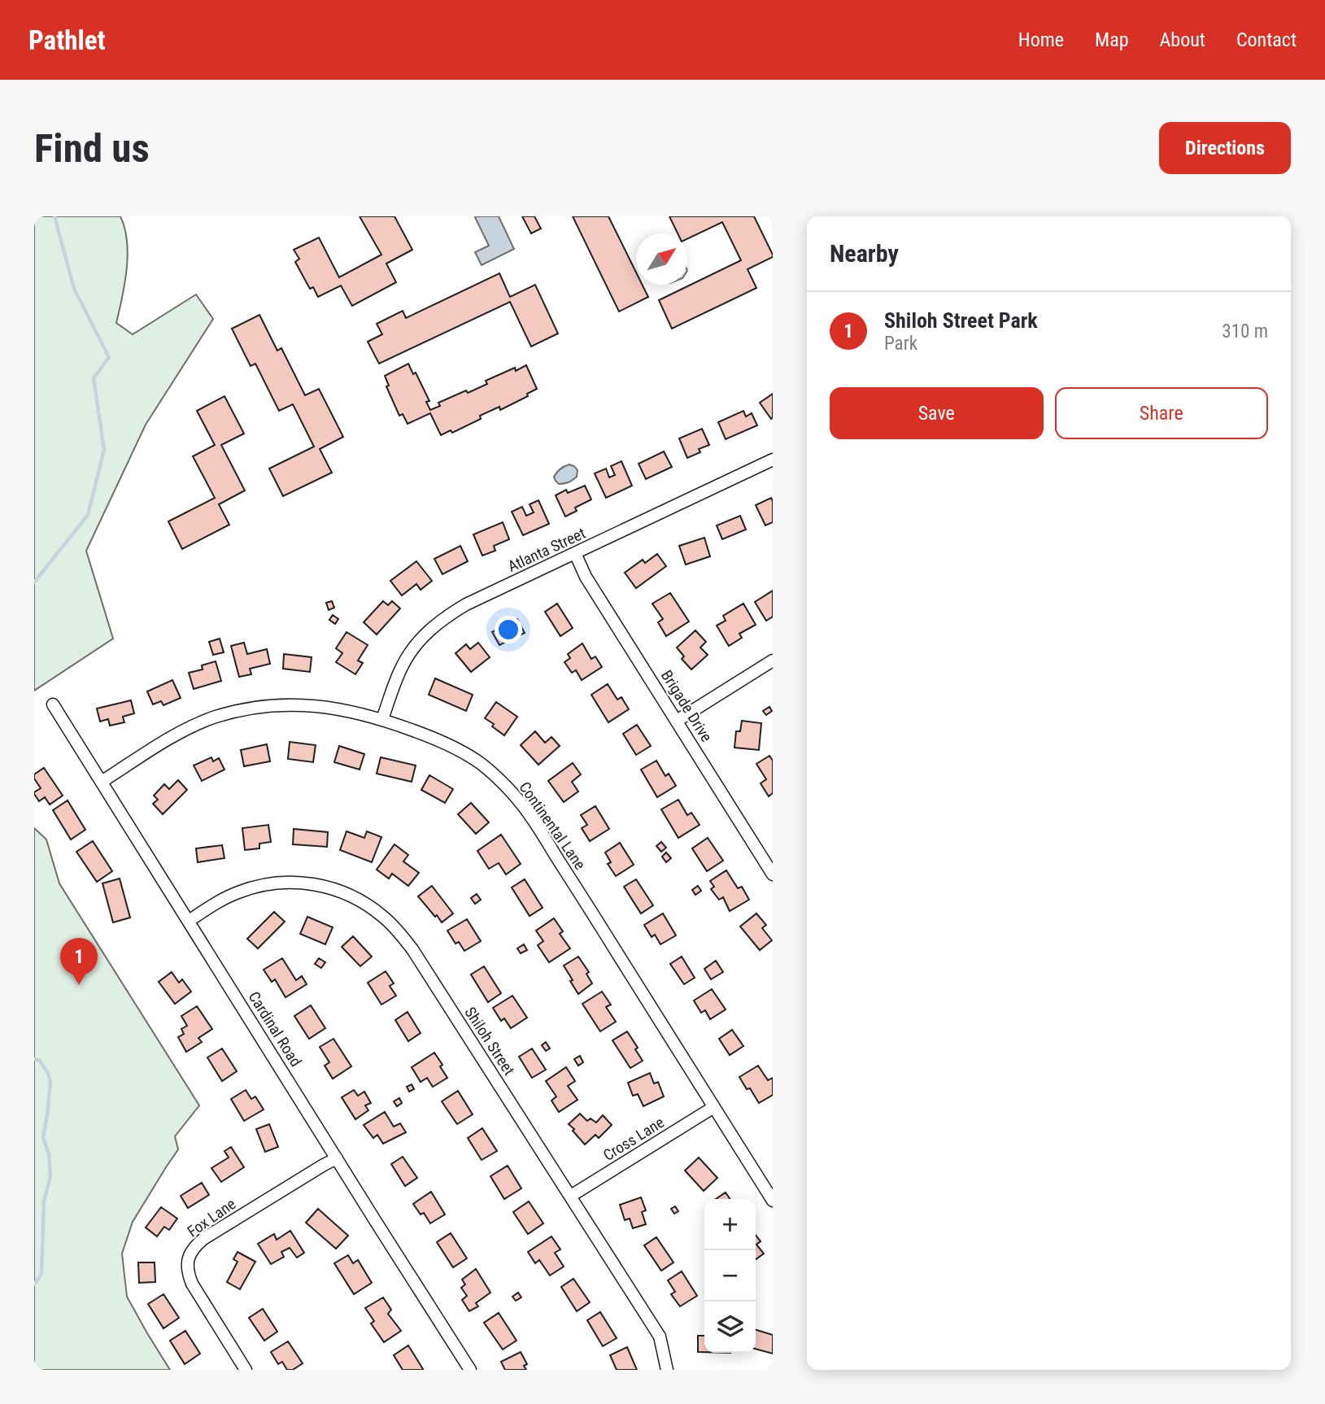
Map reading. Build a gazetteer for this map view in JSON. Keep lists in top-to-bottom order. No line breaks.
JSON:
{"streets":{"street":["Atlanta Street","Brigade Drive","Continental Lane","Cardinal Road","Shiloh Street","Cross Lane","Fox Lane"]},"crossings":[["Atlanta Street","Brigade Drive"],["Atlanta Street","Continental Lane"],["Continental Lane","Cardinal Road"],["Continental Lane","Cross Lane"],["Cardinal Road","Shiloh Street"],["Cardinal Road","Fox Lane"],["Shiloh Street","Cross Lane"]],"north":"top right","page":{"header":"Pathlet","nav":["Home","Map","About","Contact"],"buttons":["Directions",["Save","Share"]],"title":"Find us","heading":"Nearby","list":[{"mark":"1","name":"Shiloh Street Park","note":"Park","value":"310 m"}],"pins":"1","map_buttons":["+","−"]}}
